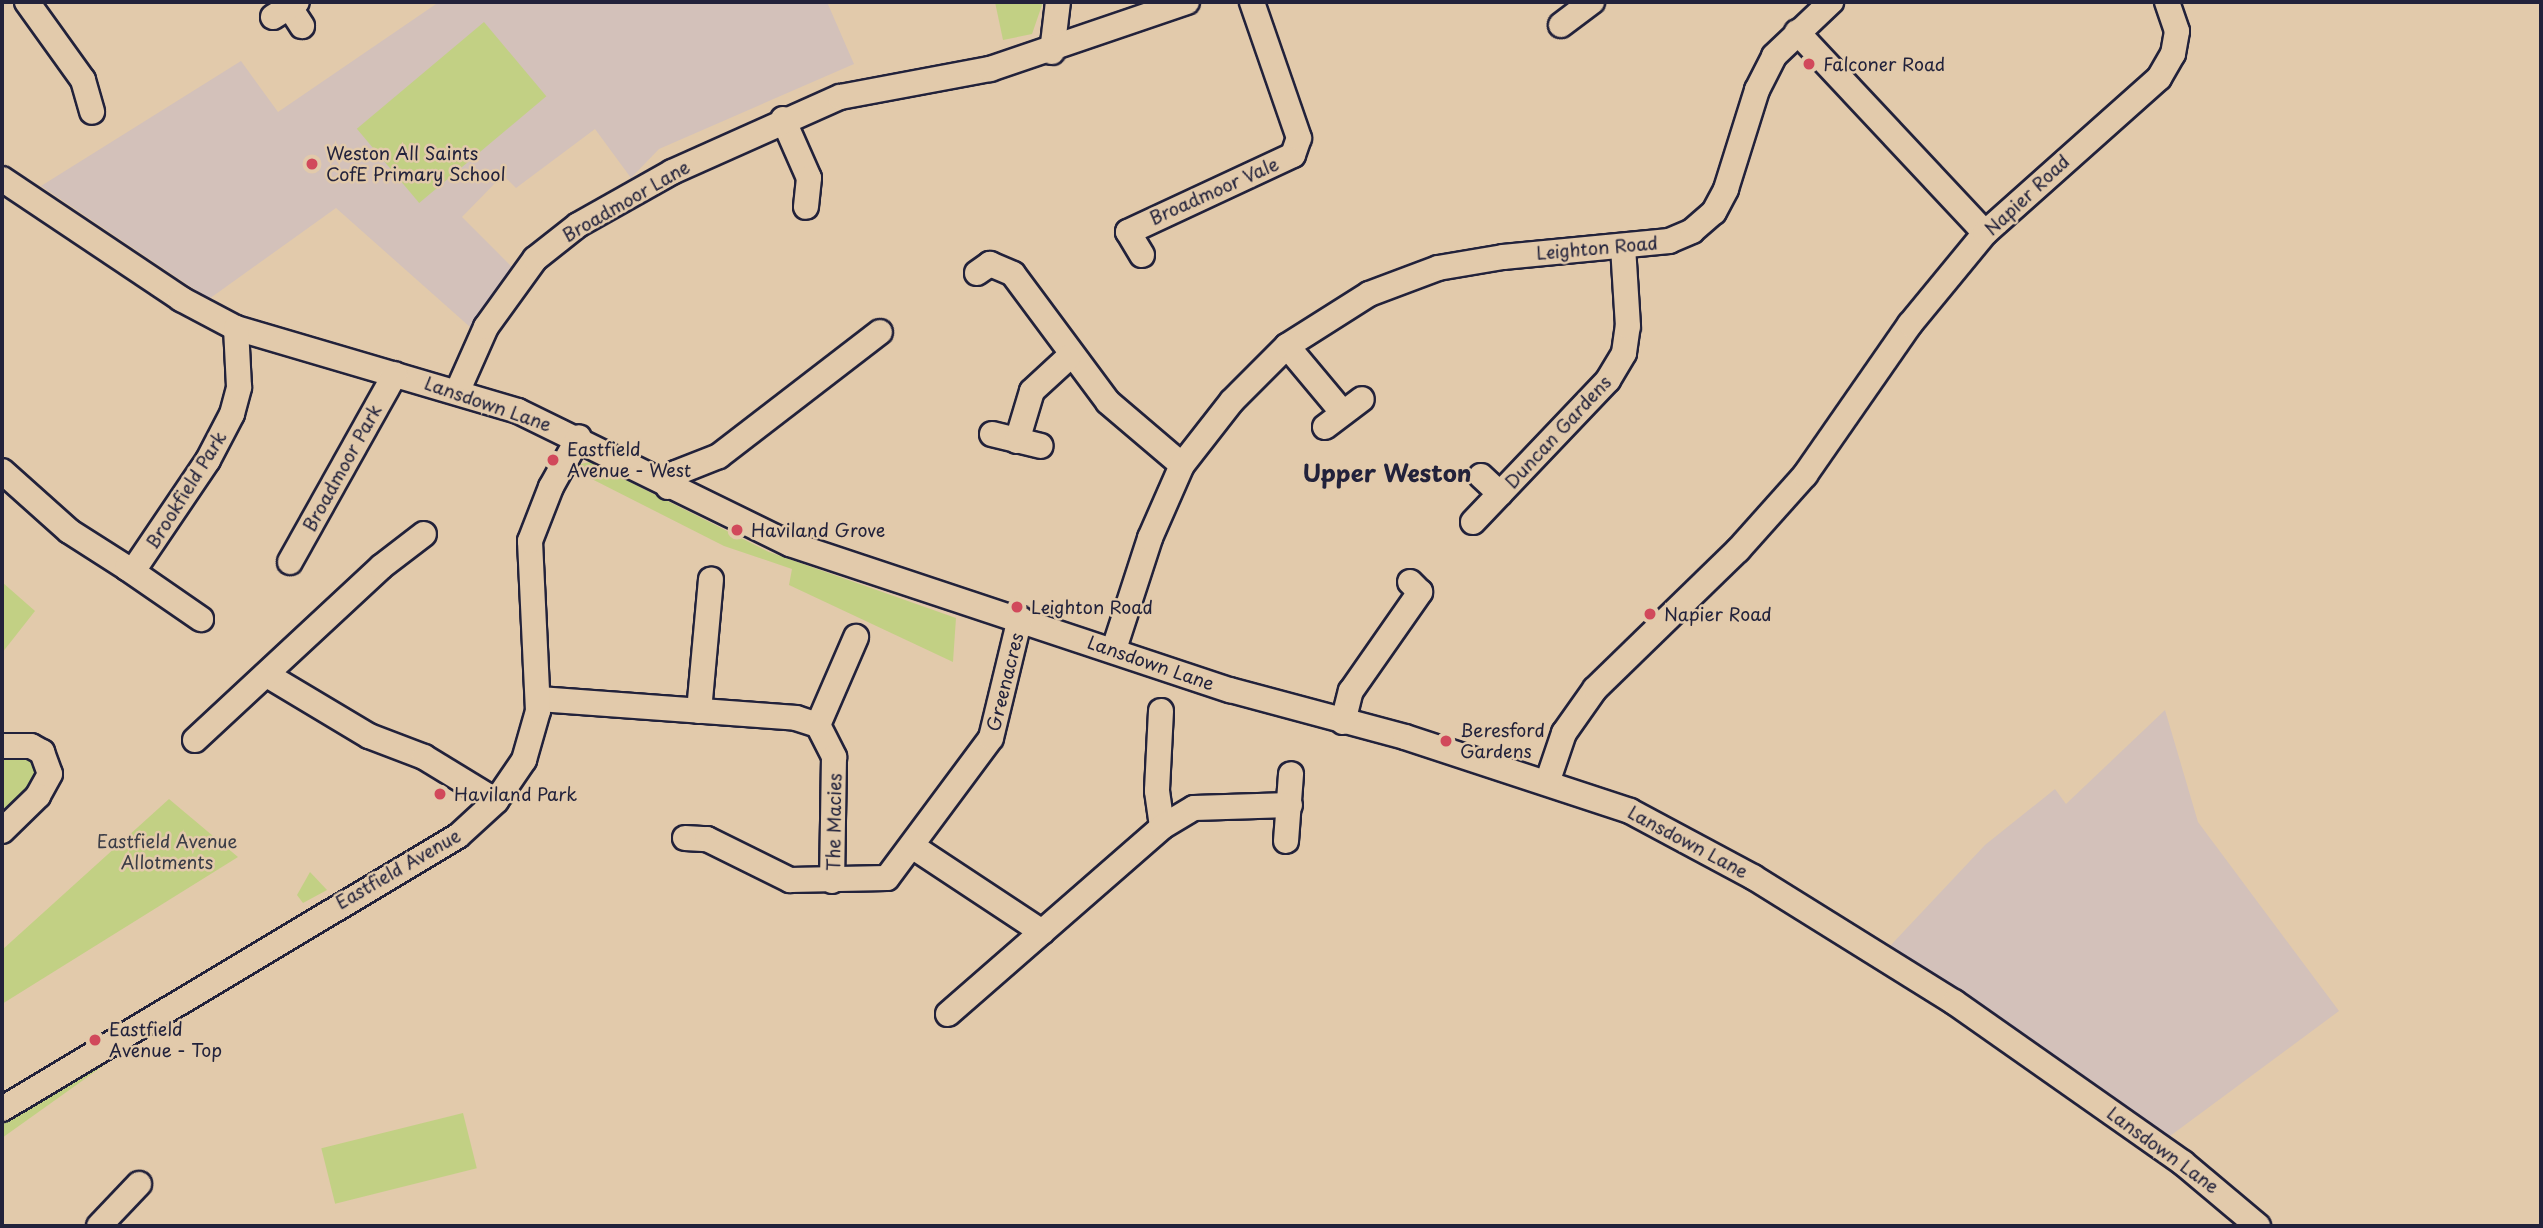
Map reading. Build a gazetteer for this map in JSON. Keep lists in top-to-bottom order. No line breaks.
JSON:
{"streets":{"street":["Broadmoor Vale","Napier Road","Broadmoor Lane","Leighton Road","Lansdown Lane","Duncan Gardens","Broadmoor Park","Brookfield Park","Greenacres","The Macies","Eastfield Avenue"]},"crossings":[["Napier Road","Lansdown Lane"],["Broadmoor Lane","Lansdown Lane"],["Leighton Road","Lansdown Lane"],["Leighton Road","Duncan Gardens"],["Lansdown Lane","Broadmoor Park"],["Lansdown Lane","Brookfield Park"],["Lansdown Lane","Greenacres"],["Lansdown Lane","Eastfield Avenue"],["Greenacres","The Macies"]],"districts":["Upper Weston"],"parks":["Eastfield Avenue Allotments"],"places":["Falconer Road","Weston All Saints CofE Primary School","Eastfield Avenue - West","Haviland Grove","Leighton Road","Napier Road","Beresford Gardens","Haviland Park","Eastfield Avenue - Top"]}
